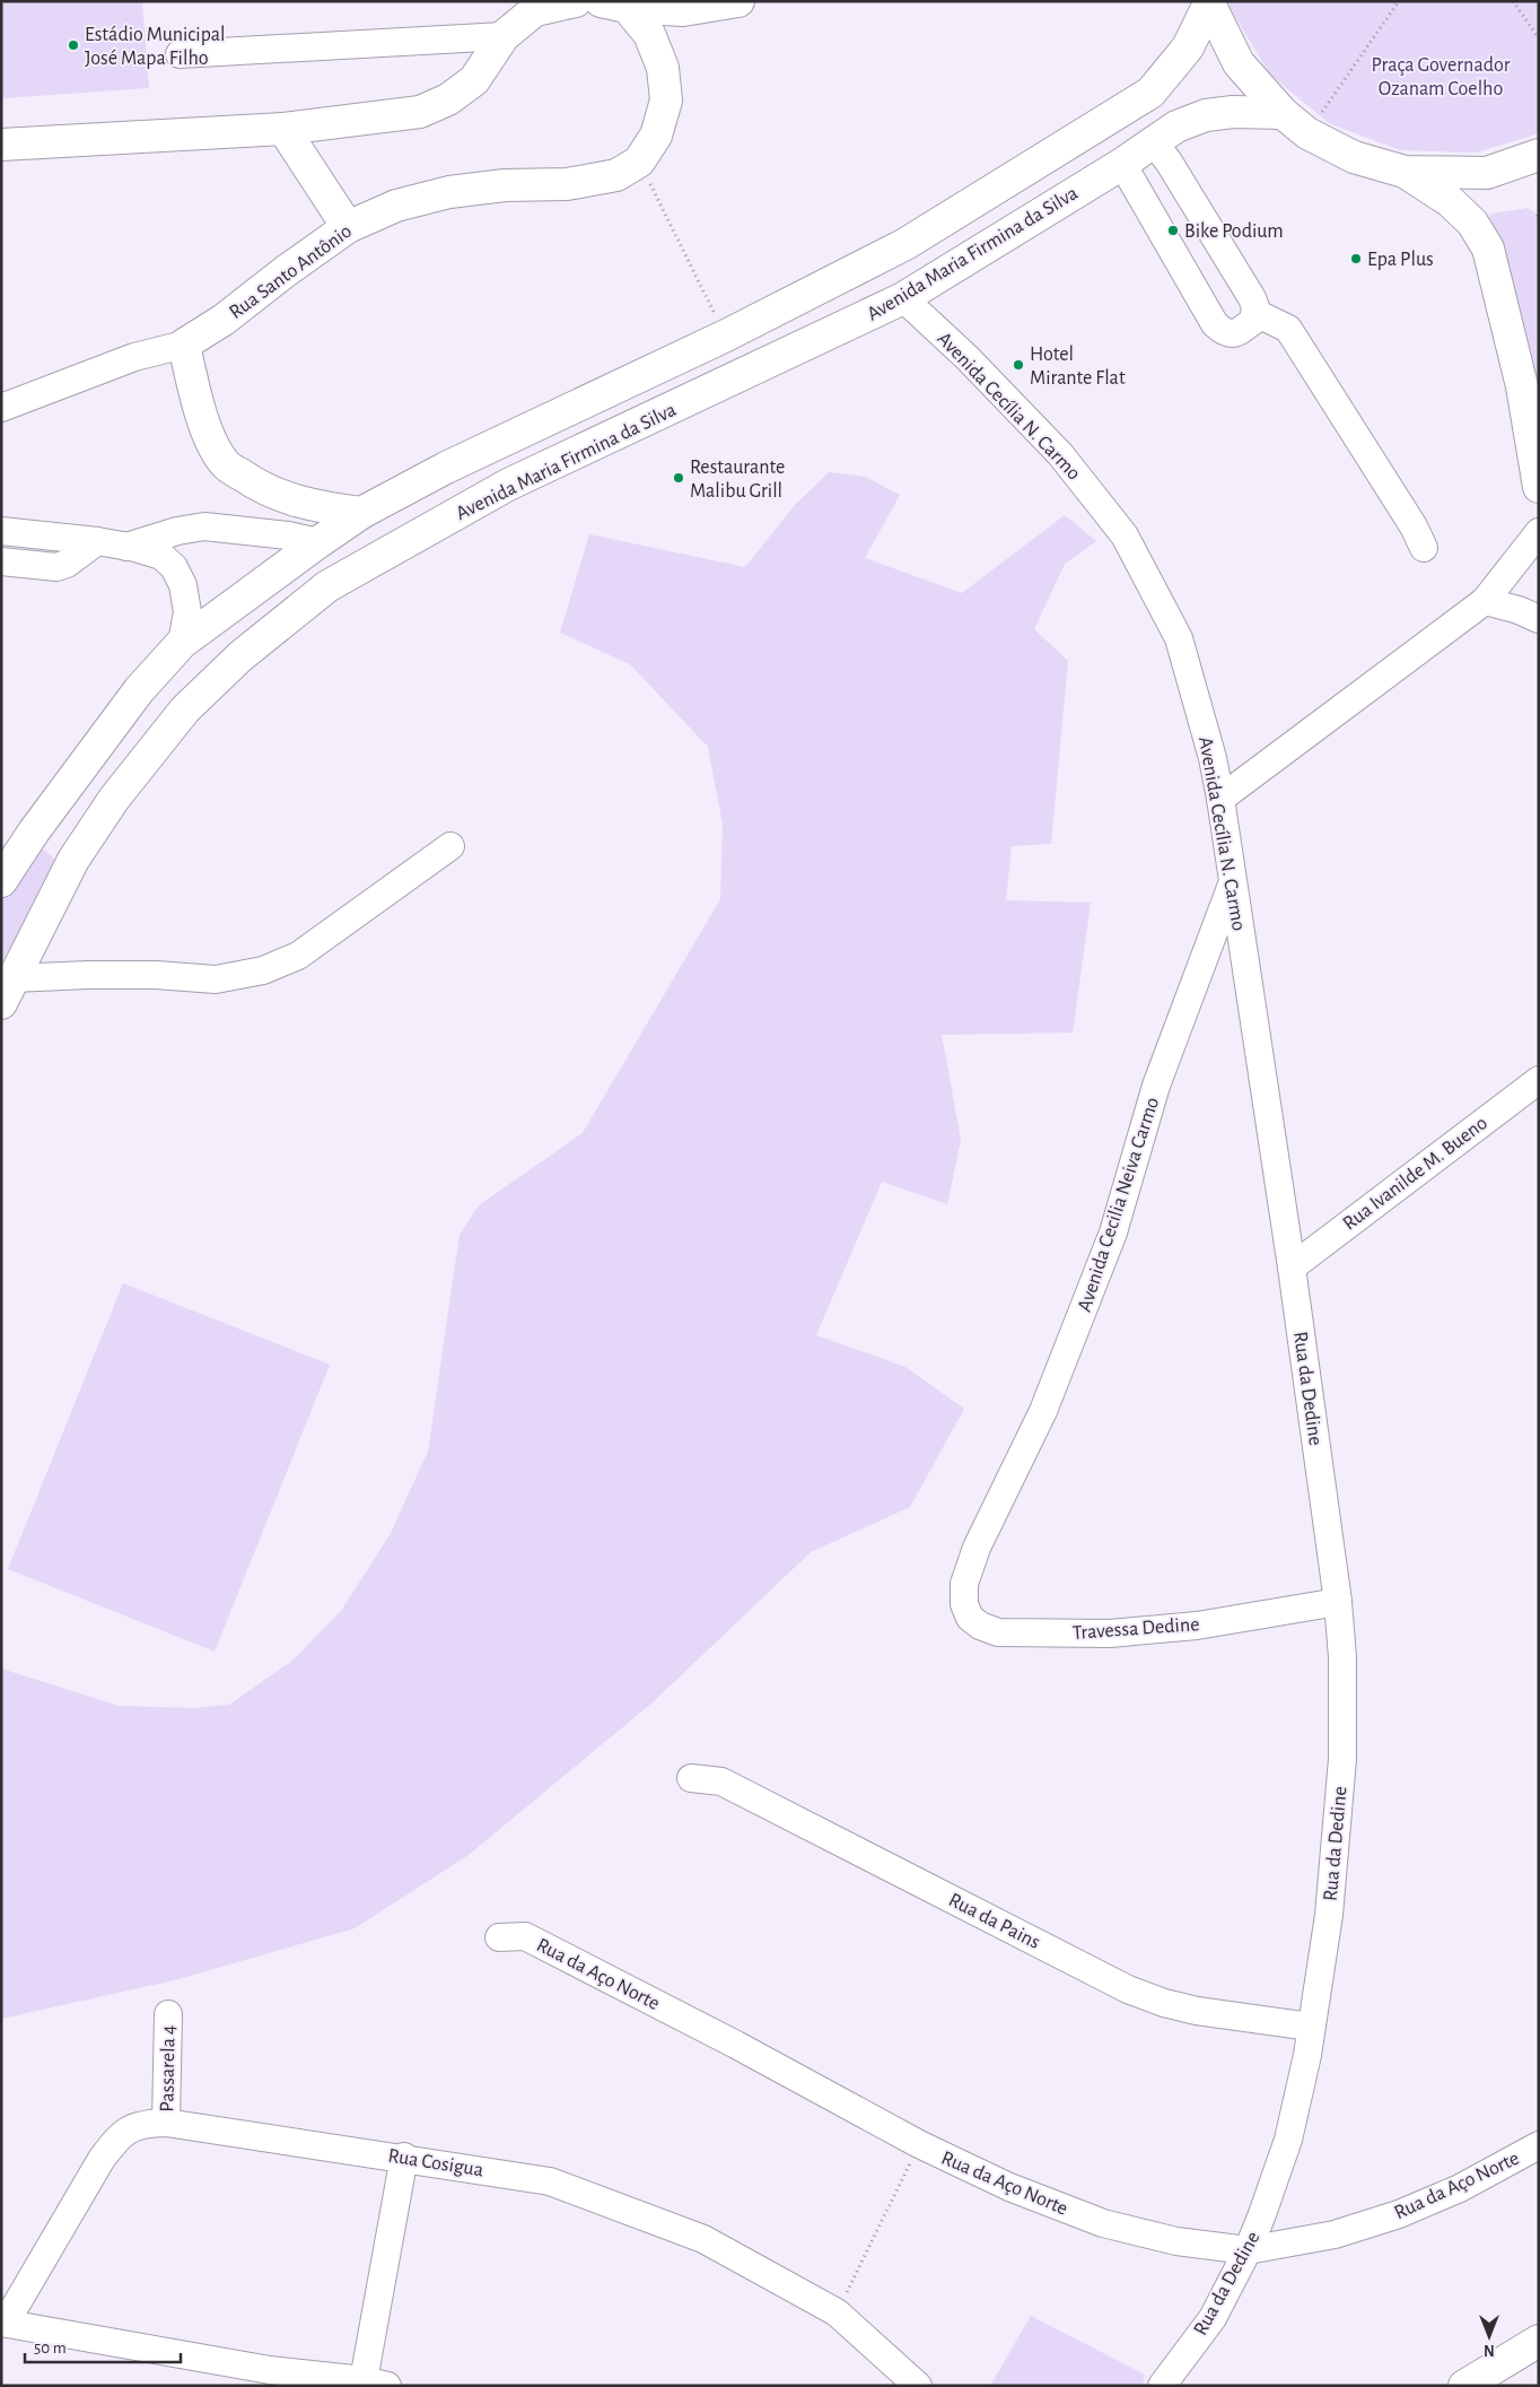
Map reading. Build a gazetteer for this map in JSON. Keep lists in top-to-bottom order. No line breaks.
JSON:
{"streets":{"main road":["Avenida Maria Firmina da Silva","Rua Santo Antônio"],"street":["Avenida Cecília N. Carmo","Rua Ivanilde M. Bueno","Avenida Cecilia Neiva Carmo","Rua da Dedine","Travessa Dedine","Rua da Pains","Rua da Aço Norte","Passarela 4","Rua Cosigua"]},"crossings":[["Avenida Maria Firmina da Silva","Avenida Cecília N. Carmo"],["Avenida Cecília N. Carmo","Rua Ivanilde M. Bueno"],["Avenida Cecília N. Carmo","Avenida Cecilia Neiva Carmo"],["Avenida Cecília N. Carmo","Rua da Dedine"],["Rua Ivanilde M. Bueno","Rua da Dedine"],["Avenida Cecilia Neiva Carmo","Travessa Dedine"],["Rua da Dedine","Travessa Dedine"],["Rua da Dedine","Rua da Pains"],["Rua da Dedine","Rua da Aço Norte"],["Passarela 4","Rua Cosigua"]],"parks":["Praça Governador Ozanam Coelho"],"places":["Estádio Municipal José Mapa Filho","Bike Podium","Epa Plus","Hotel Mirante Flat","Restaurante Malibu Grill"],"scale_bar":"50 m","north":"bottom"}
